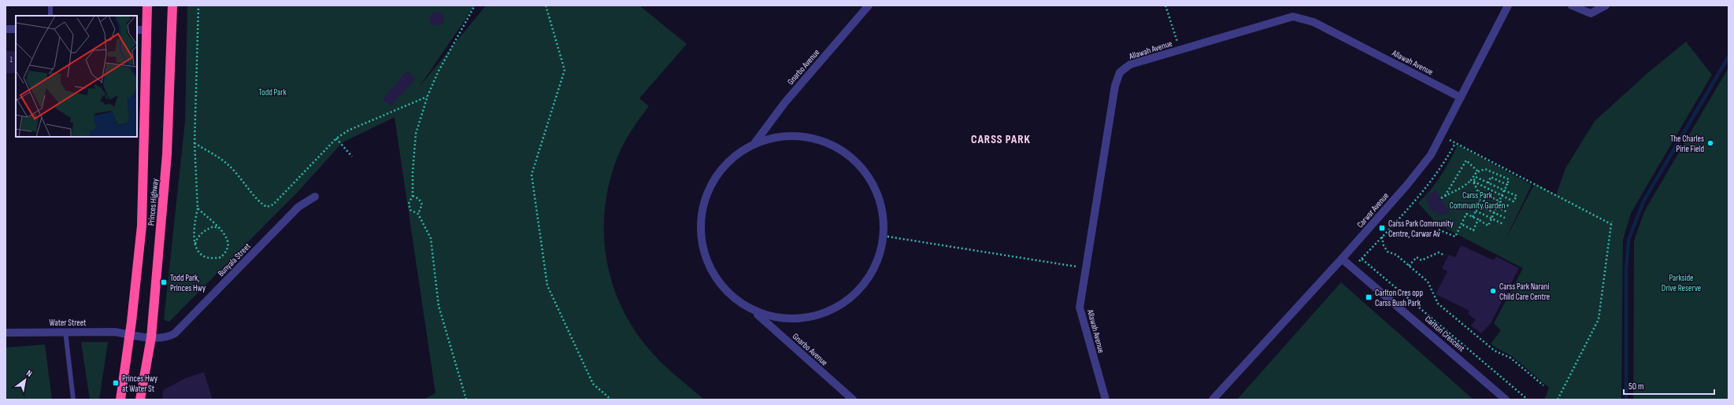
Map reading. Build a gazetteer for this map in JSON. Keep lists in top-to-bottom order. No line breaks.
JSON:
{"streets":{"highway":["Princes Highway"],"street":["Allawah Avenue","Gnarbo Avenue","Carwar Avenue","Bunyala Street","Water Street","Carlton Crescent"]},"crossings":[["Allawah Avenue","Carwar Avenue"],["Princes Highway","Bunyala Street"],["Princes Highway","Water Street"],["Carwar Avenue","Carlton Crescent"],["Bunyala Street","Water Street"]],"districts":["CARSS PARK"],"parks":["Todd Park","Carss Park Community Garden","Parkside Drive Reserve"],"places":{"other":["The Charles Pirie Field","Carss Park Narani Child Care Centre"],"transit":["Carss Park Community Centre, Carwar Av","Todd Park, Princes Hwy","Carlton Cres opp Carss Bush Park","Princes Hwy at Water St"]},"house_numbers":["1"],"scale_bar":"50 m","north":"top right"}
